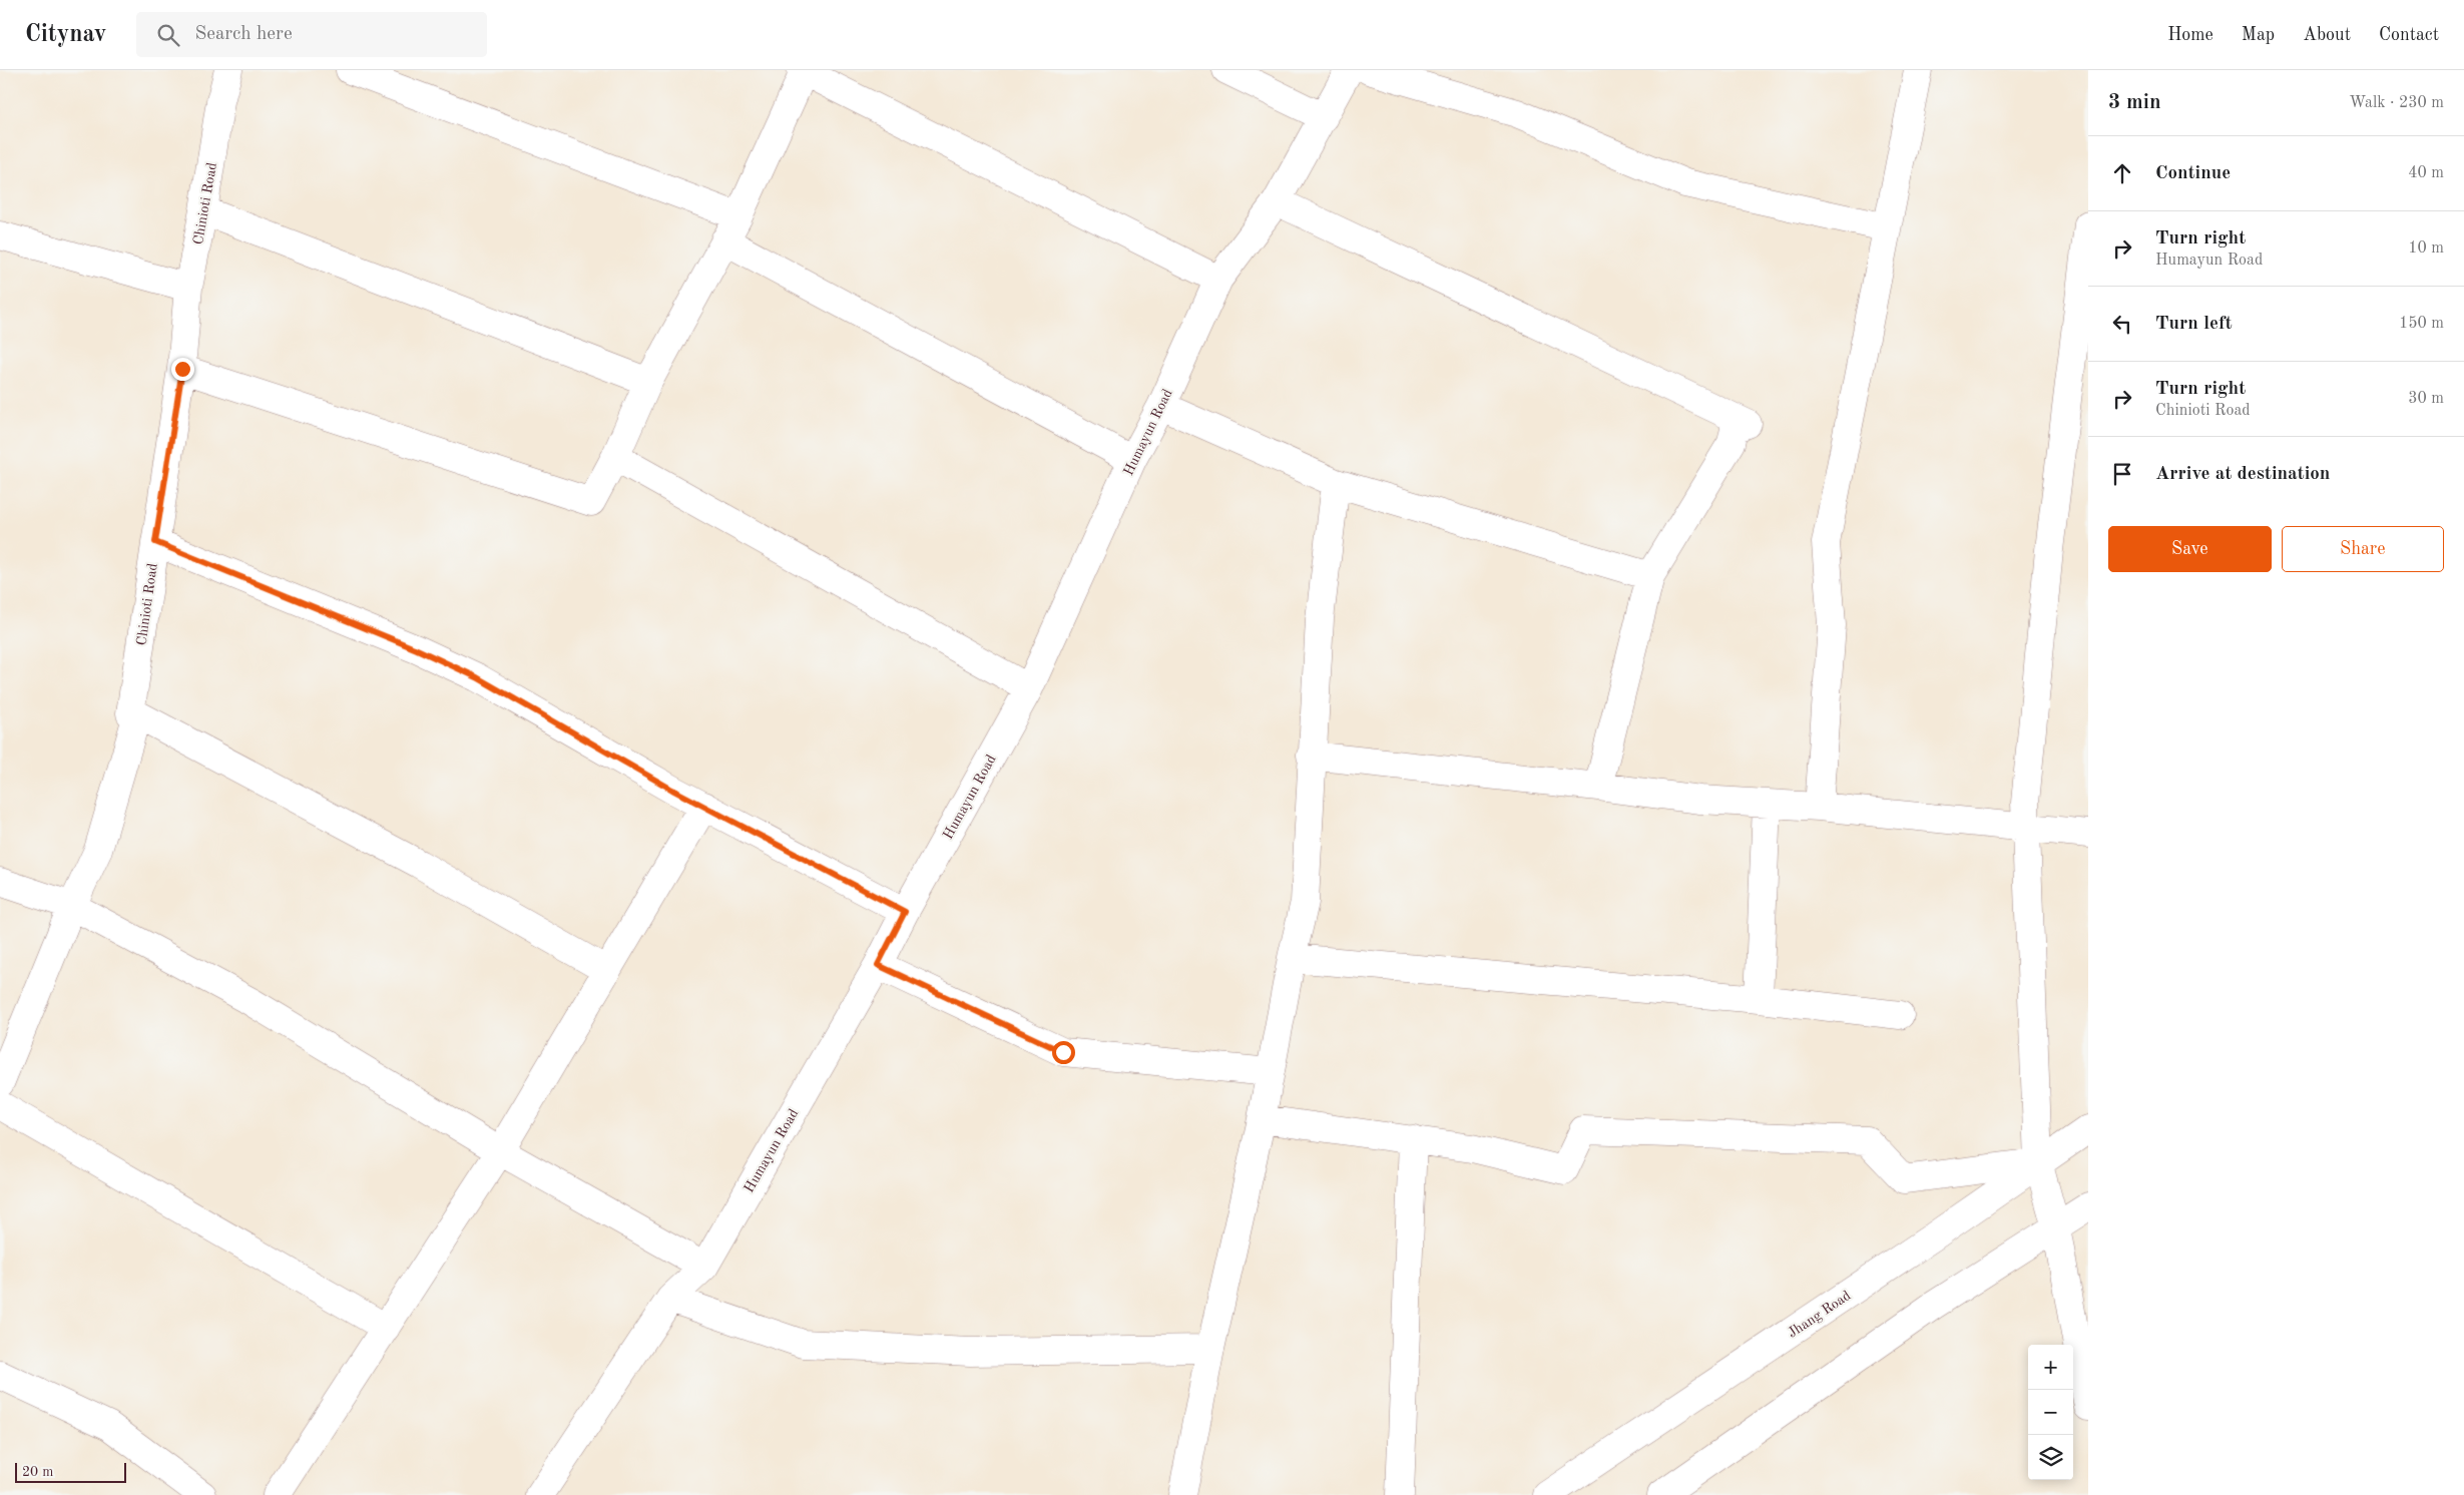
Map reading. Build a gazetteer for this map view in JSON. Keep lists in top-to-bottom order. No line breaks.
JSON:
{"streets":{"main road":["Chinioti Road","Humayun Road","Jhang Road"]},"scale_bar":"20 m","page":{"header":"Citynav","search":"Search here","nav":["Home","Map","About","Contact"],"heading":["3 min","Walk · 230 m"],"list":[["Continue","40 m"],["Turn right","Humayun Road","10 m"],["Turn left","150 m"],["Turn right","Chinioti Road","30 m"],"Arrive at destination"],"buttons":["Save","Share"],"map_buttons":["+","−"],"scale":"20 m"}}
